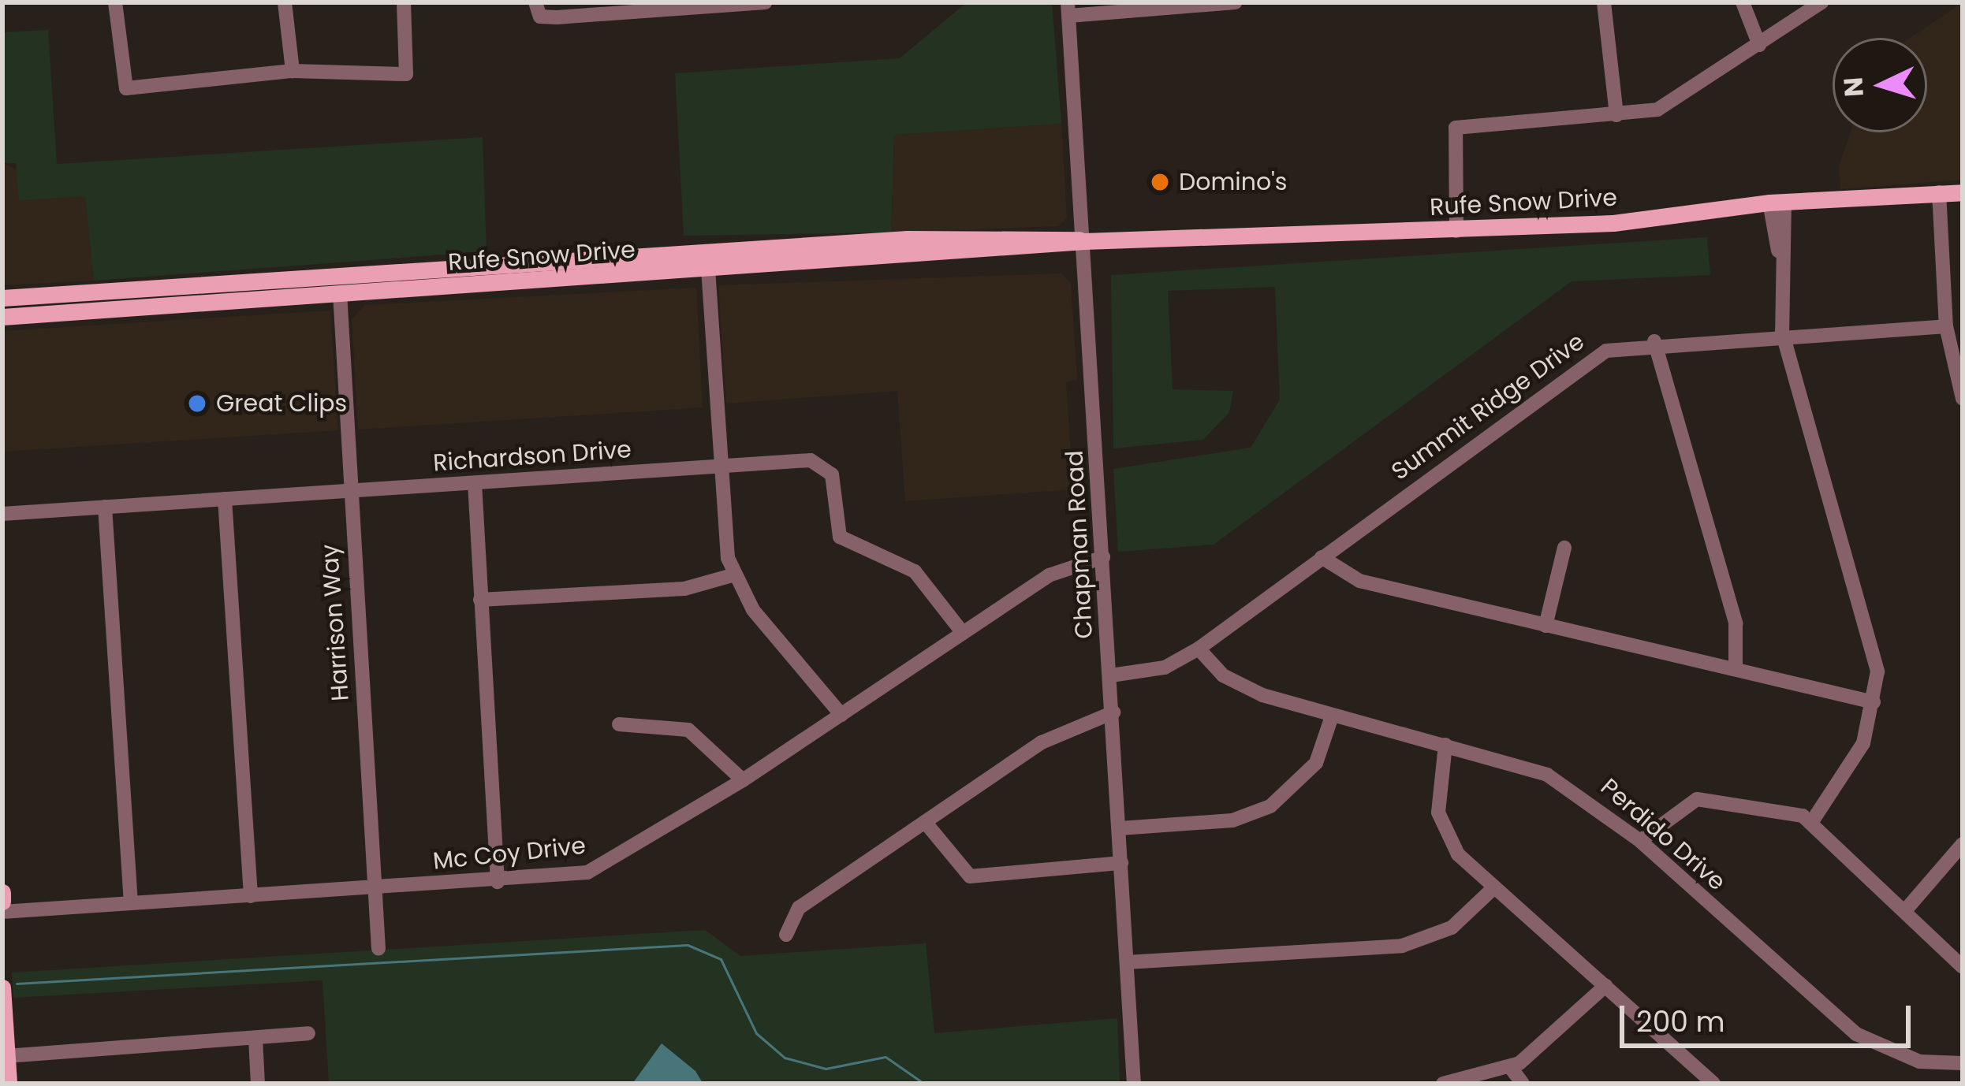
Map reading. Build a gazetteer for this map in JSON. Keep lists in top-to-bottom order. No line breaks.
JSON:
{"streets":{"main road":["Rufe Snow Drive"],"street":["Summit Ridge Drive","Richardson Drive","Chapman Road","Harrison Way","Perdido Drive","Mc Coy Drive"]},"crossings":[["Rufe Snow Drive","Chapman Road"],["Rufe Snow Drive","Harrison Way"],["Summit Ridge Drive","Chapman Road"],["Summit Ridge Drive","Perdido Drive"],["Richardson Drive","Harrison Way"],["Richardson Drive","Mc Coy Drive"],["Chapman Road","Mc Coy Drive"],["Harrison Way","Mc Coy Drive"]],"places":["Domino's","Great Clips"],"scale_bar":"200 m","north":"left"}
